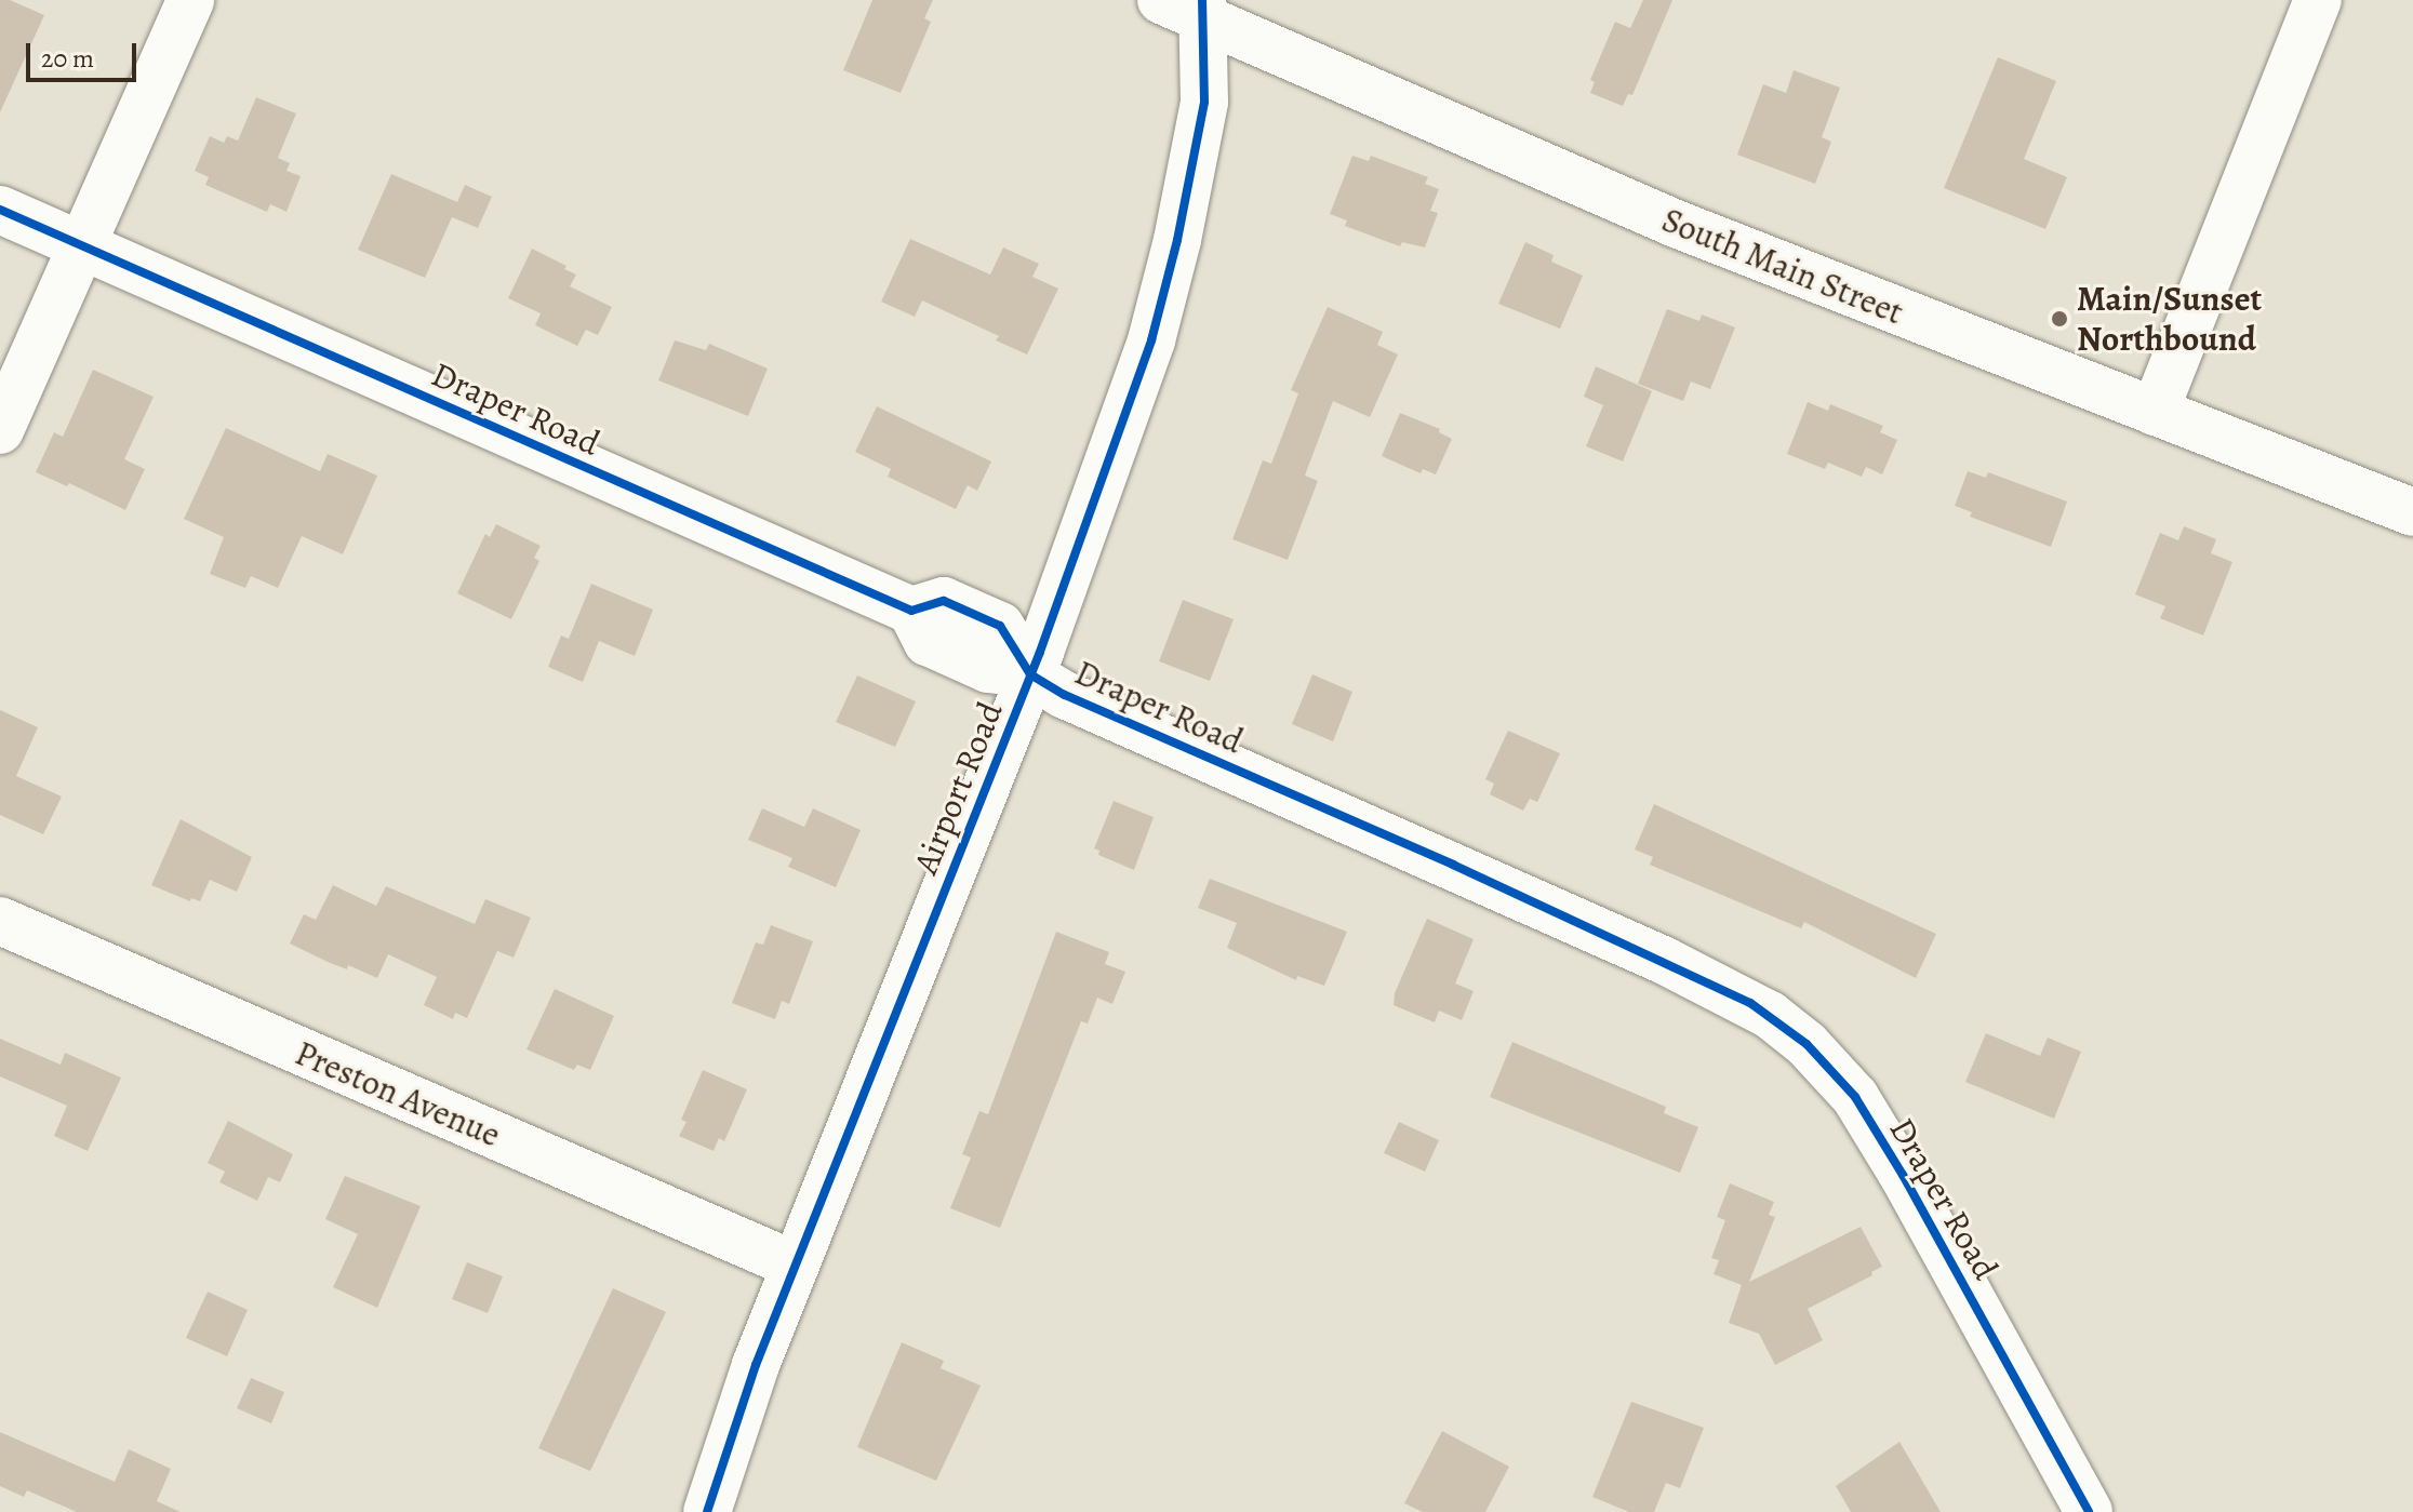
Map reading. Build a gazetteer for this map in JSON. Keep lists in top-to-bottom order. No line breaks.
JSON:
{"streets":{"street":["South Main Street","Draper Road","Airport Road","Preston Avenue"]},"crossings":[["South Main Street","Airport Road"],["Draper Road","Airport Road"],["Airport Road","Preston Avenue"]],"places":["Main/Sunset Northbound"],"scale_bar":"20 m"}
